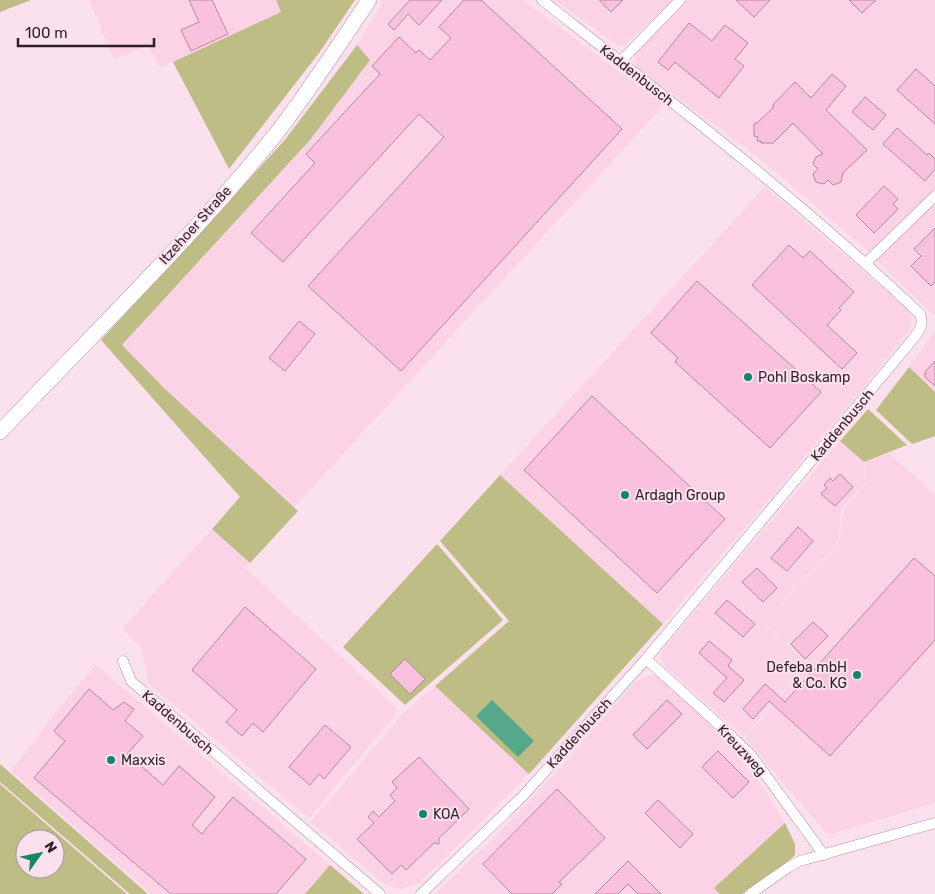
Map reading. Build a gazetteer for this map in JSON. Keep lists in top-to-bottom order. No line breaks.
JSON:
{"streets":{"main road":["Itzehoer Straße"],"street":["Kaddenbusch","Kreuzweg"]},"crossings":[["Kaddenbusch","Kreuzweg"]],"places":["Pohl Boskamp","Ardagh Group","Defeba mbH & Co. KG","Maxxis","KOA"],"scale_bar":"100 m","north":"top right"}
